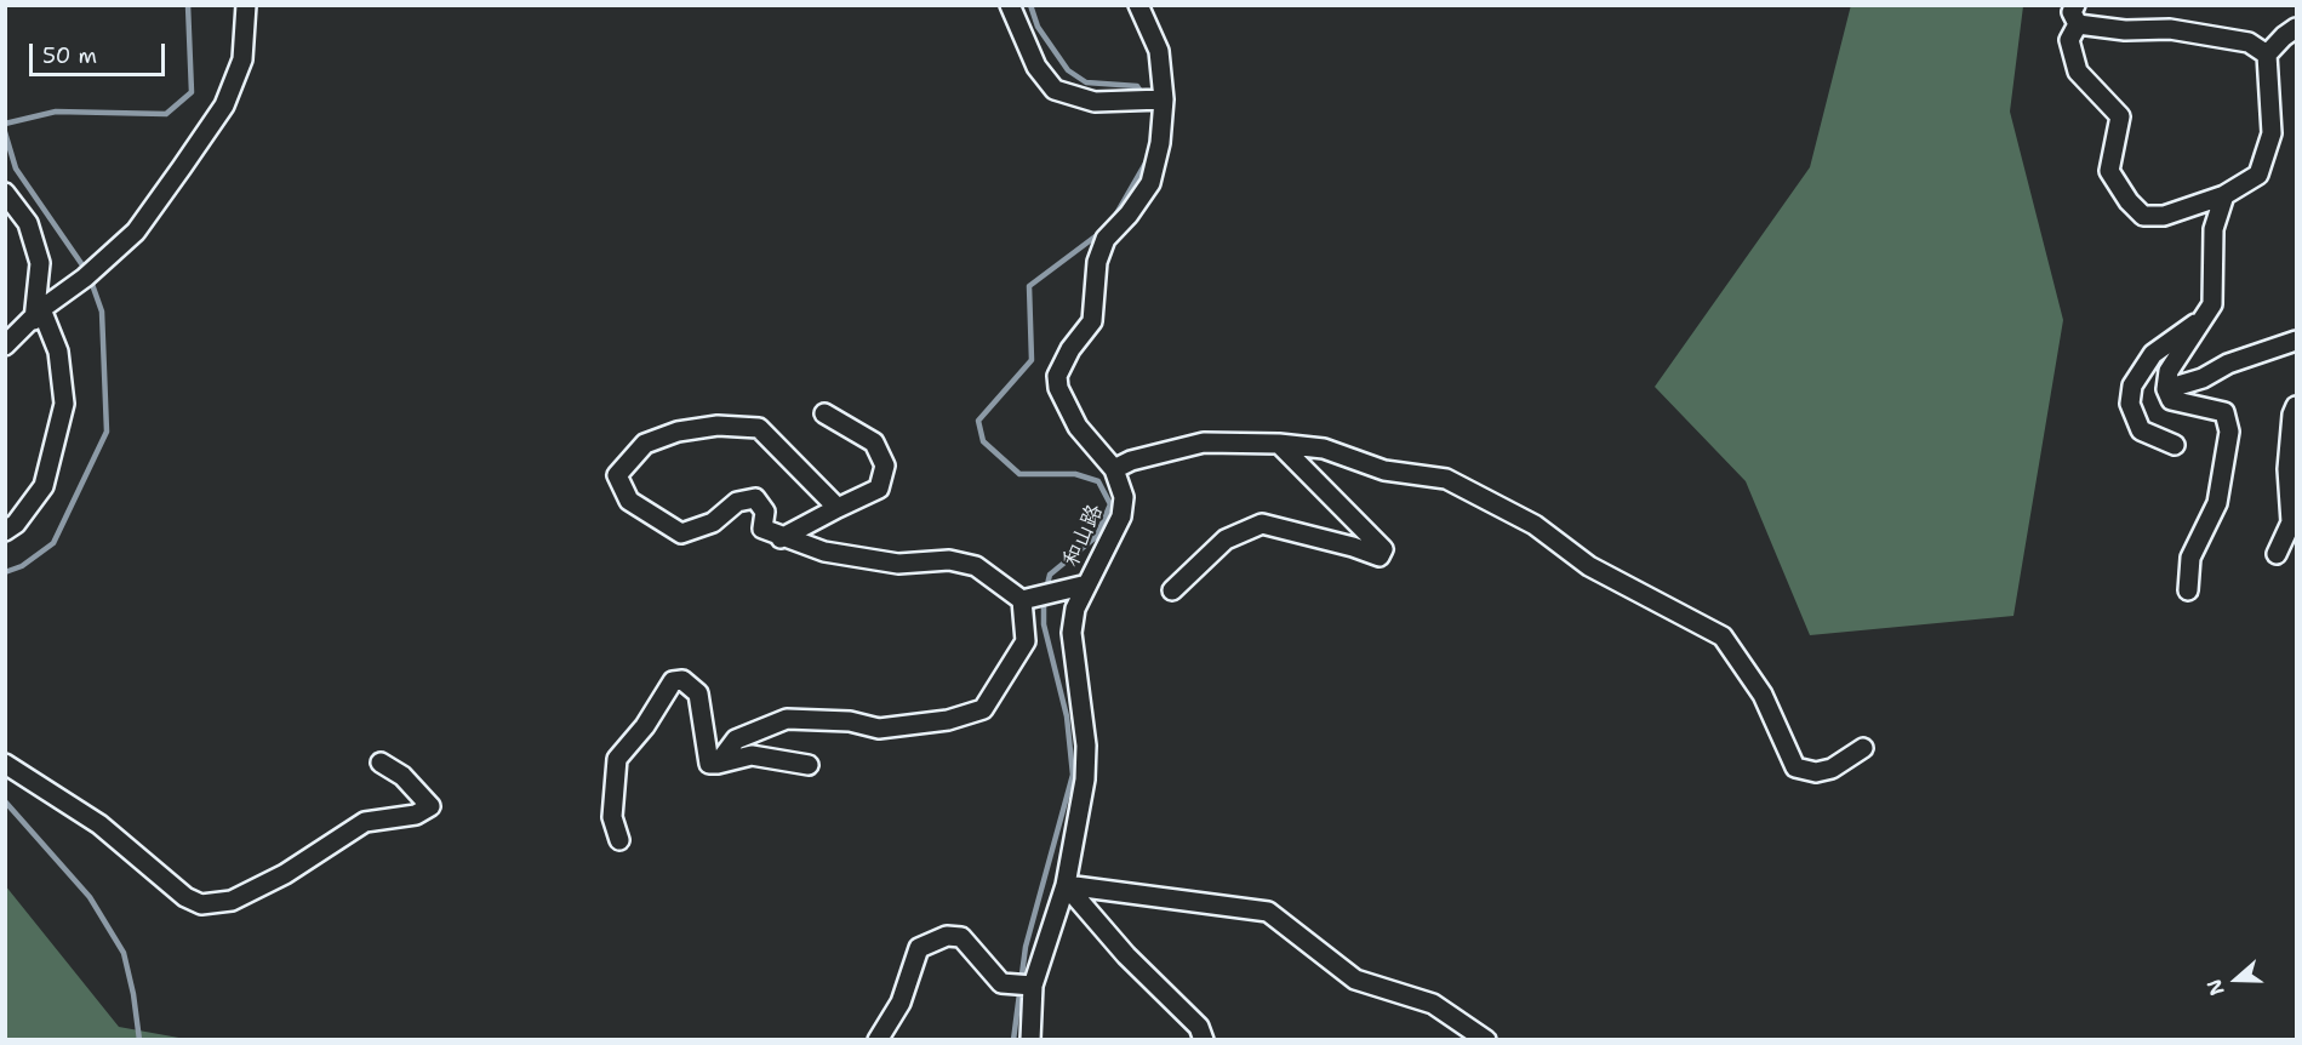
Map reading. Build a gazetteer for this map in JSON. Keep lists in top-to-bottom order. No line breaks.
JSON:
{"streets":{"street":["和山路"]},"scale_bar":"50 m","north":"left"}
